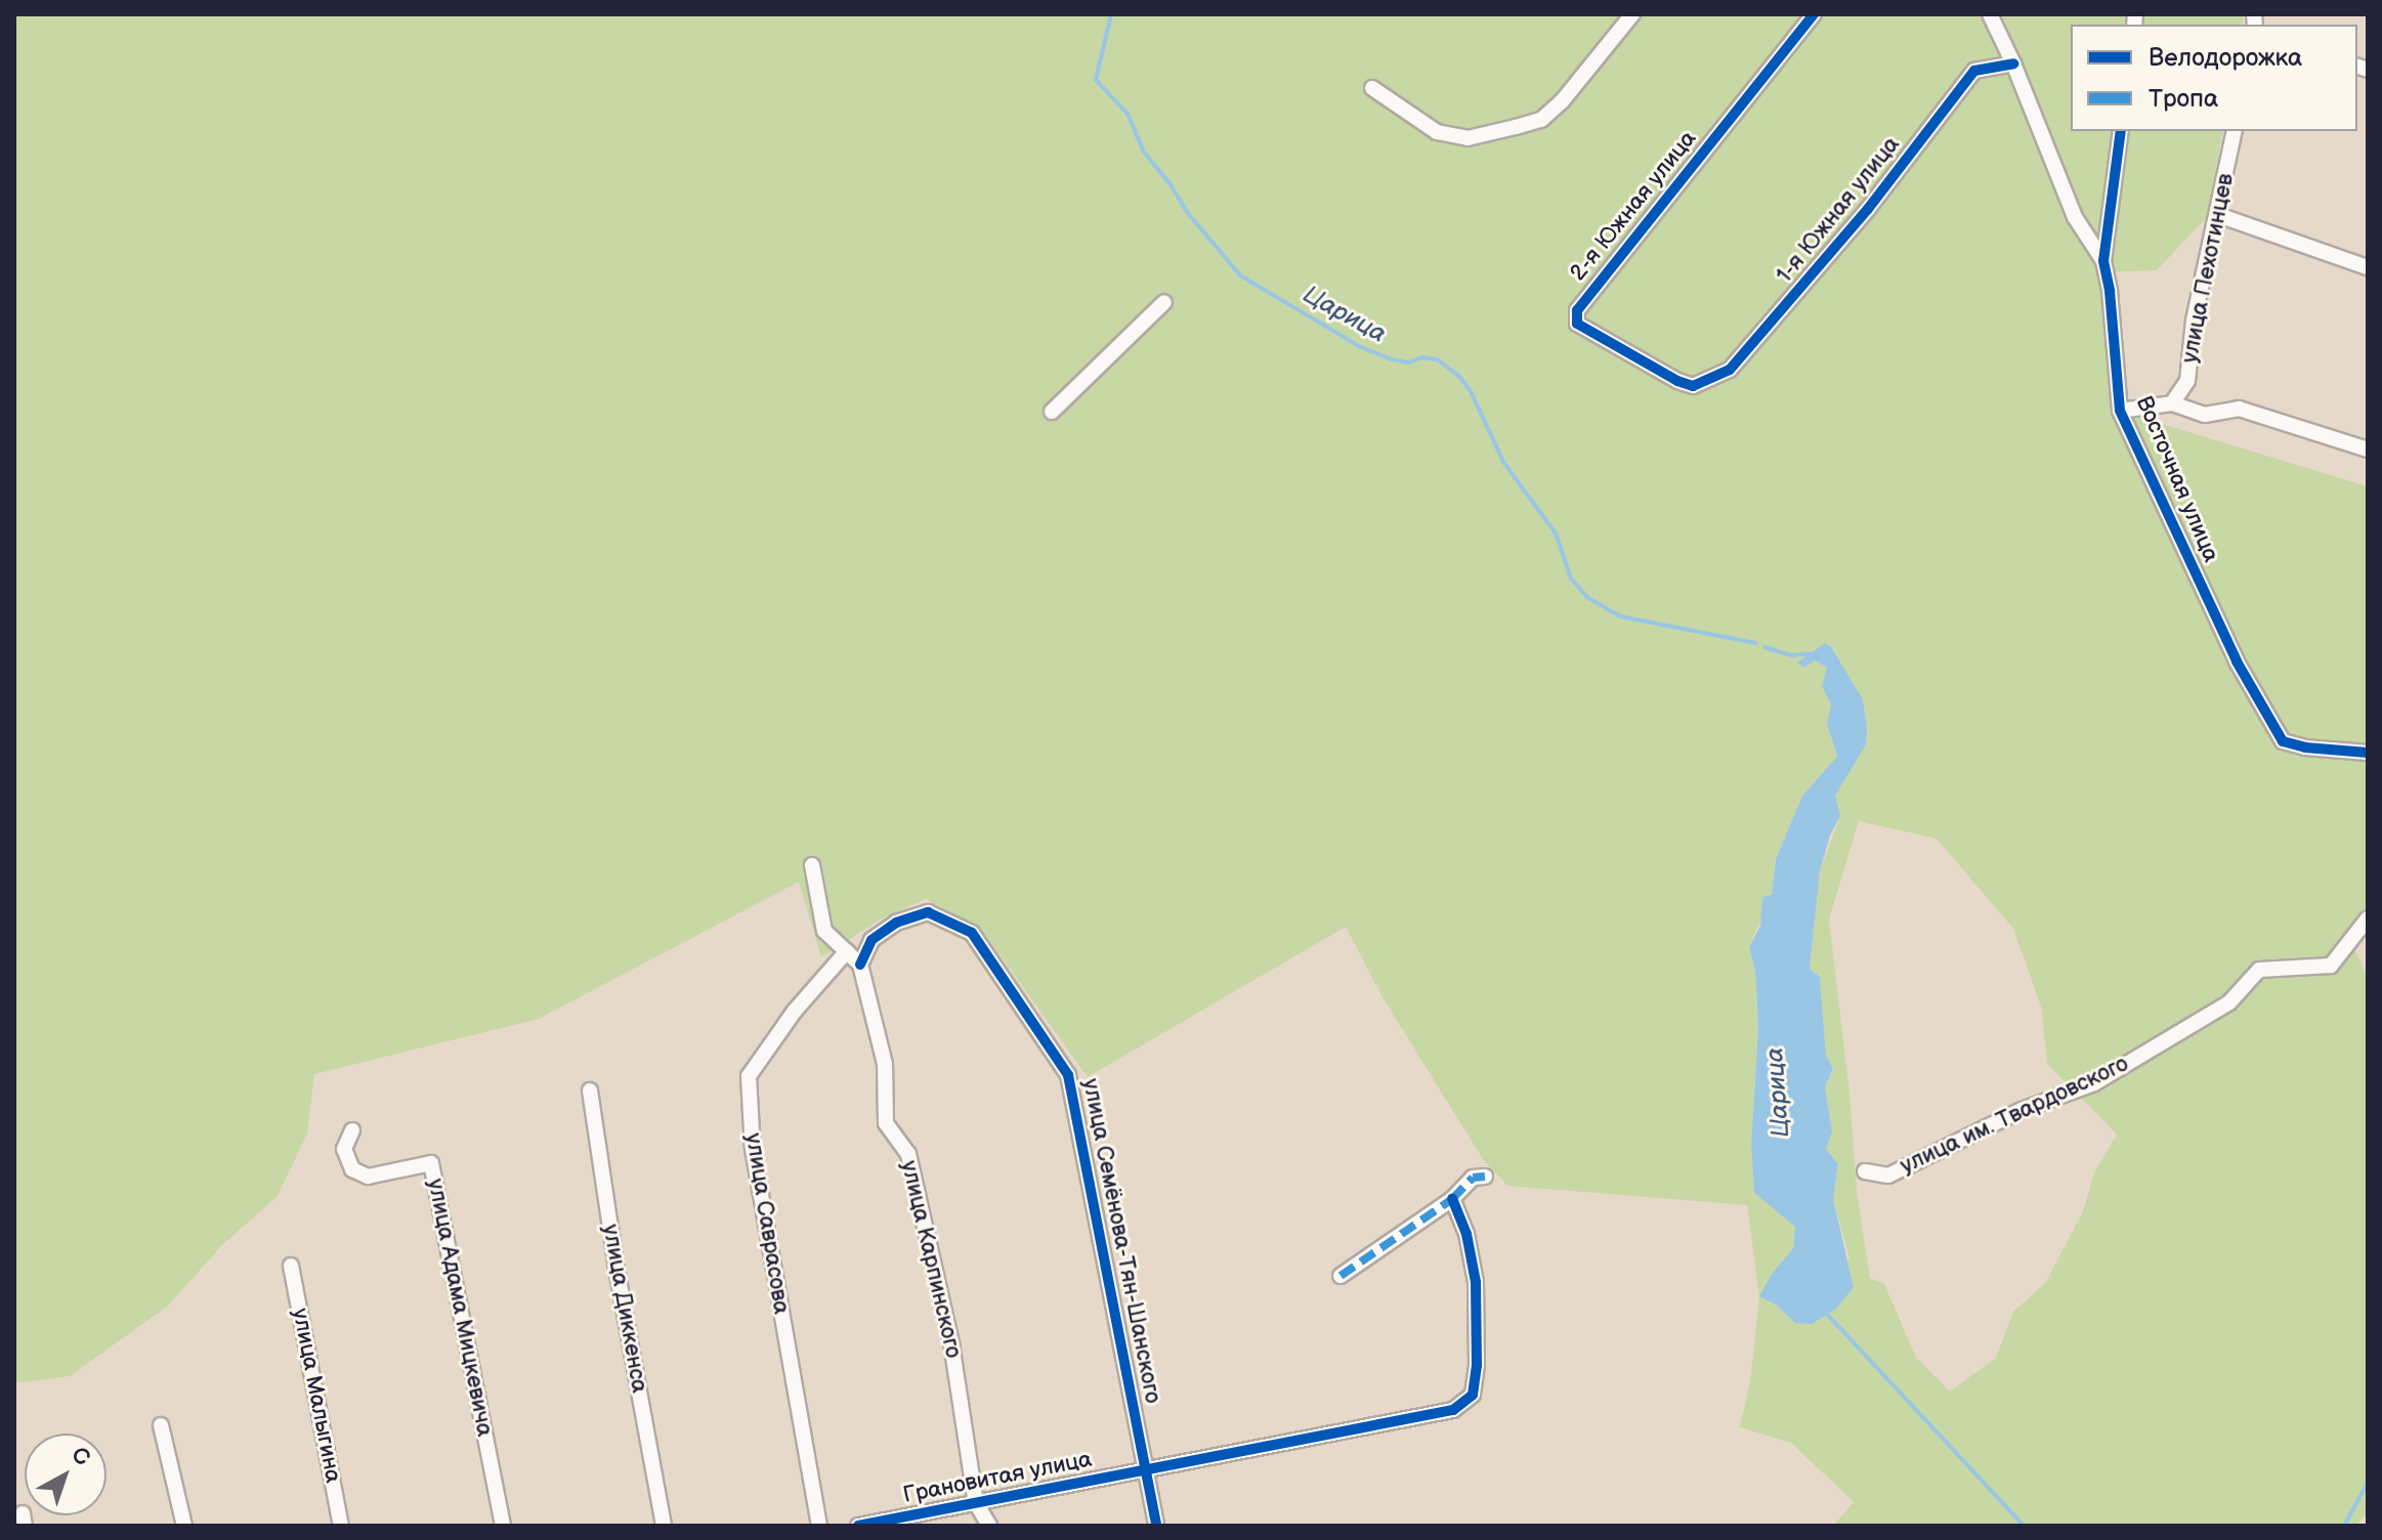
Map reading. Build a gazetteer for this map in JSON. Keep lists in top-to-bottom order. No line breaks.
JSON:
{"streets":{"street":["2-я Южная улица","1-я Южная улица","улица Пехотинцев","Восточная улица","улица им. Твардовского","улица Саврасова","улица Семёнова-Тян-Шанского","улица Карпинского","улица Адама Мицкевича","улица Диккенса","улица Малыгина","Грановитая улица"]},"crossings":[["2-я Южная улица","1-я Южная улица"],["улица Семёнова-Тян-Шанского","улица Карпинского"],["улица Семёнова-Тян-Шанского","Грановитая улица"],["улица Карпинского","Грановитая улица"]],"water":["Царица"],"legend":["Велодорожка","Тропа"],"north":"top right"}
